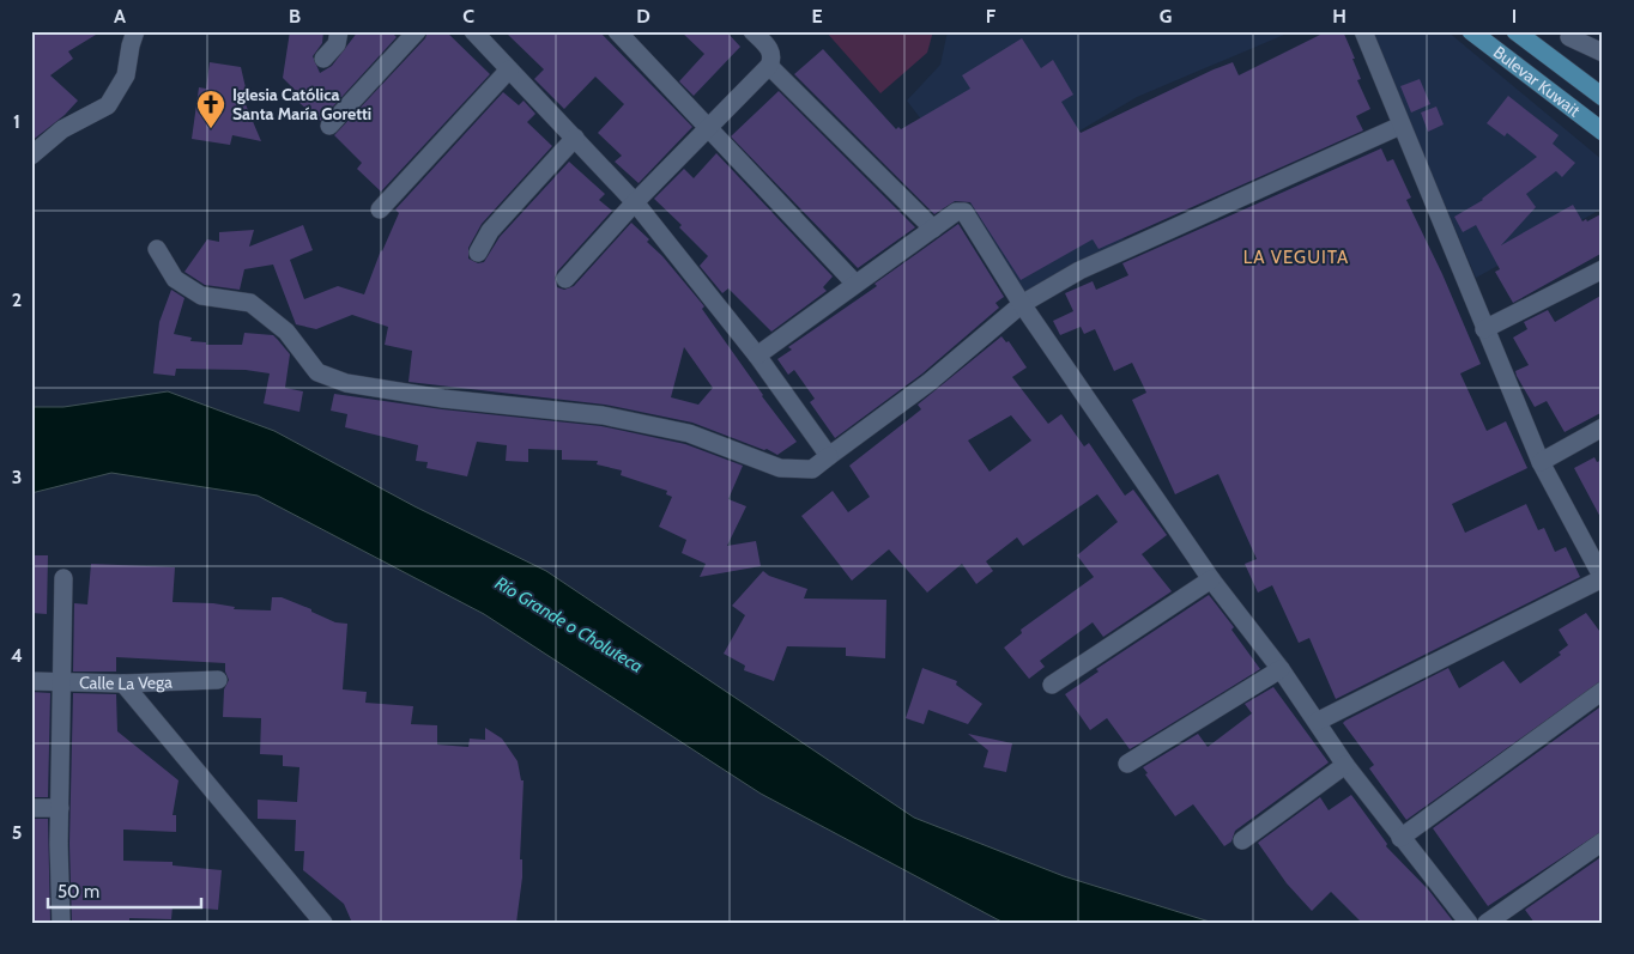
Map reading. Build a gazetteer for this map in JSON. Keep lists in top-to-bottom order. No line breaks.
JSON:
{"streets":{"main road":["Bulevar Kuwait"],"street":["Calle La Vega"]},"districts":["LA VEGUITA"],"water":["Río Grande o Choluteca"],"places":{"church":["Iglesia Católica Santa María Goretti"]},"scale_bar":"50 m","grid":{"columns":["A","B","C","D","E","F","G","H","I"],"rows":["1","2","3","4","5"]}}
